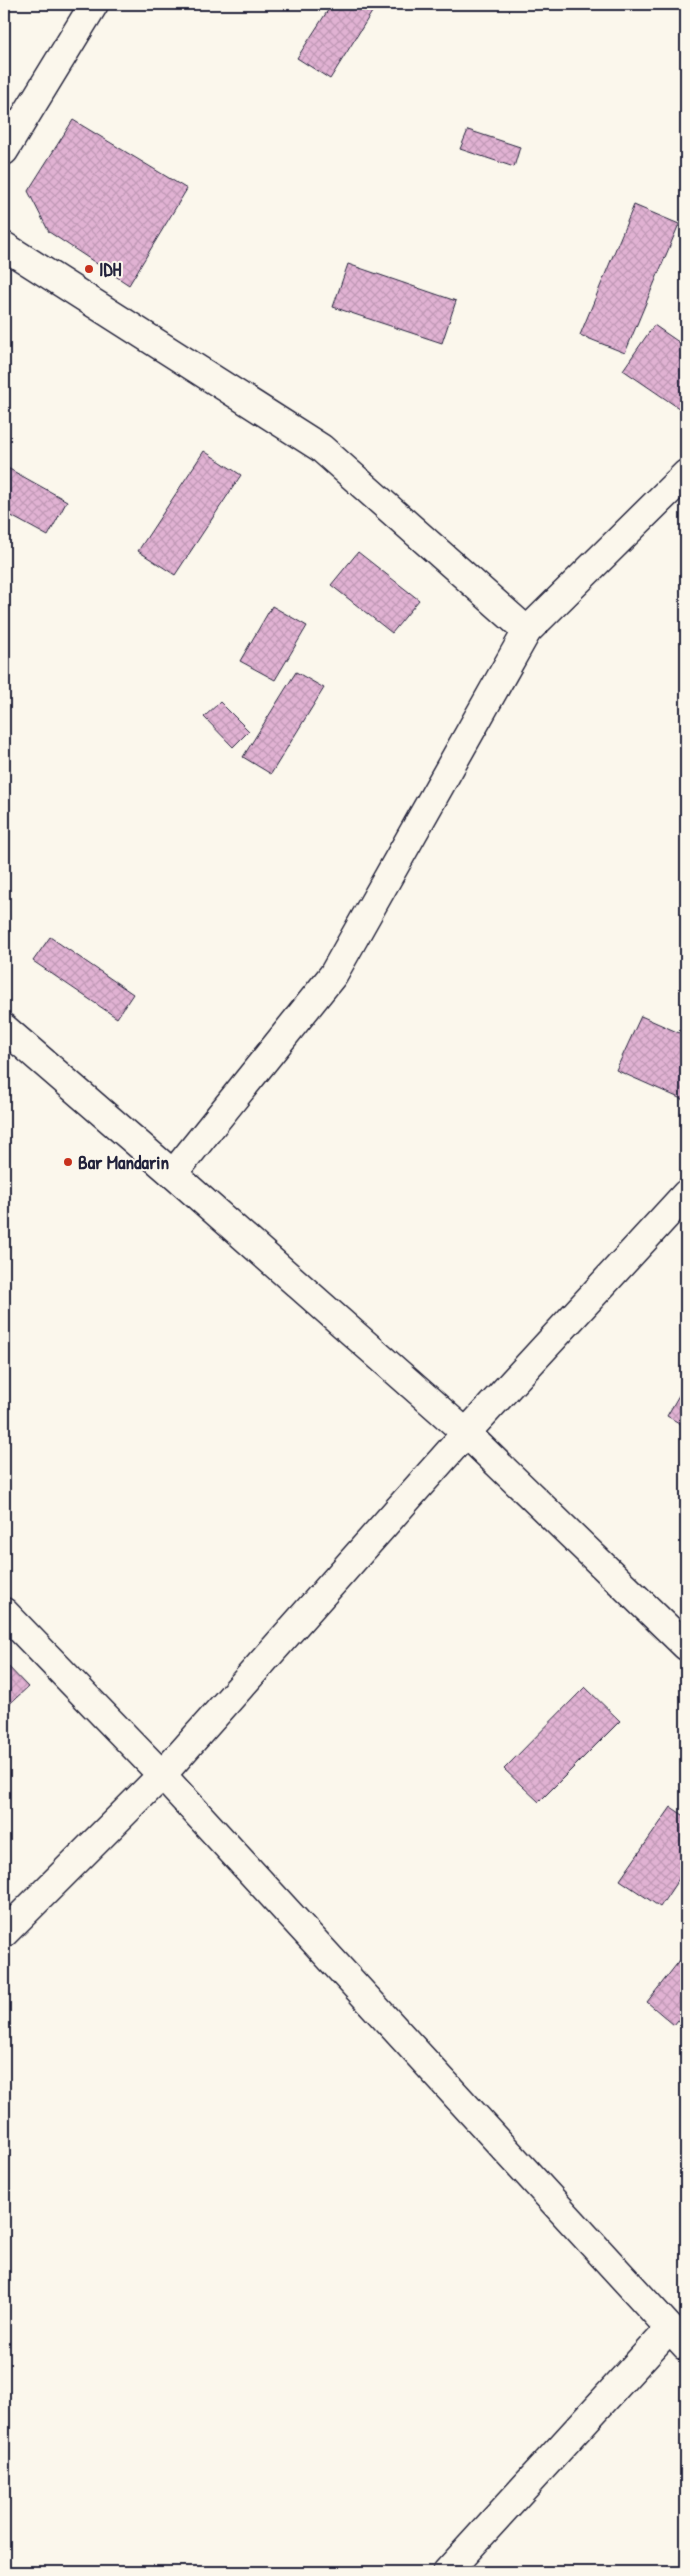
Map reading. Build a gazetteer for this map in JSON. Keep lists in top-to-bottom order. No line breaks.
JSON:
{"places":["IDH","Bar Mandarin"]}
